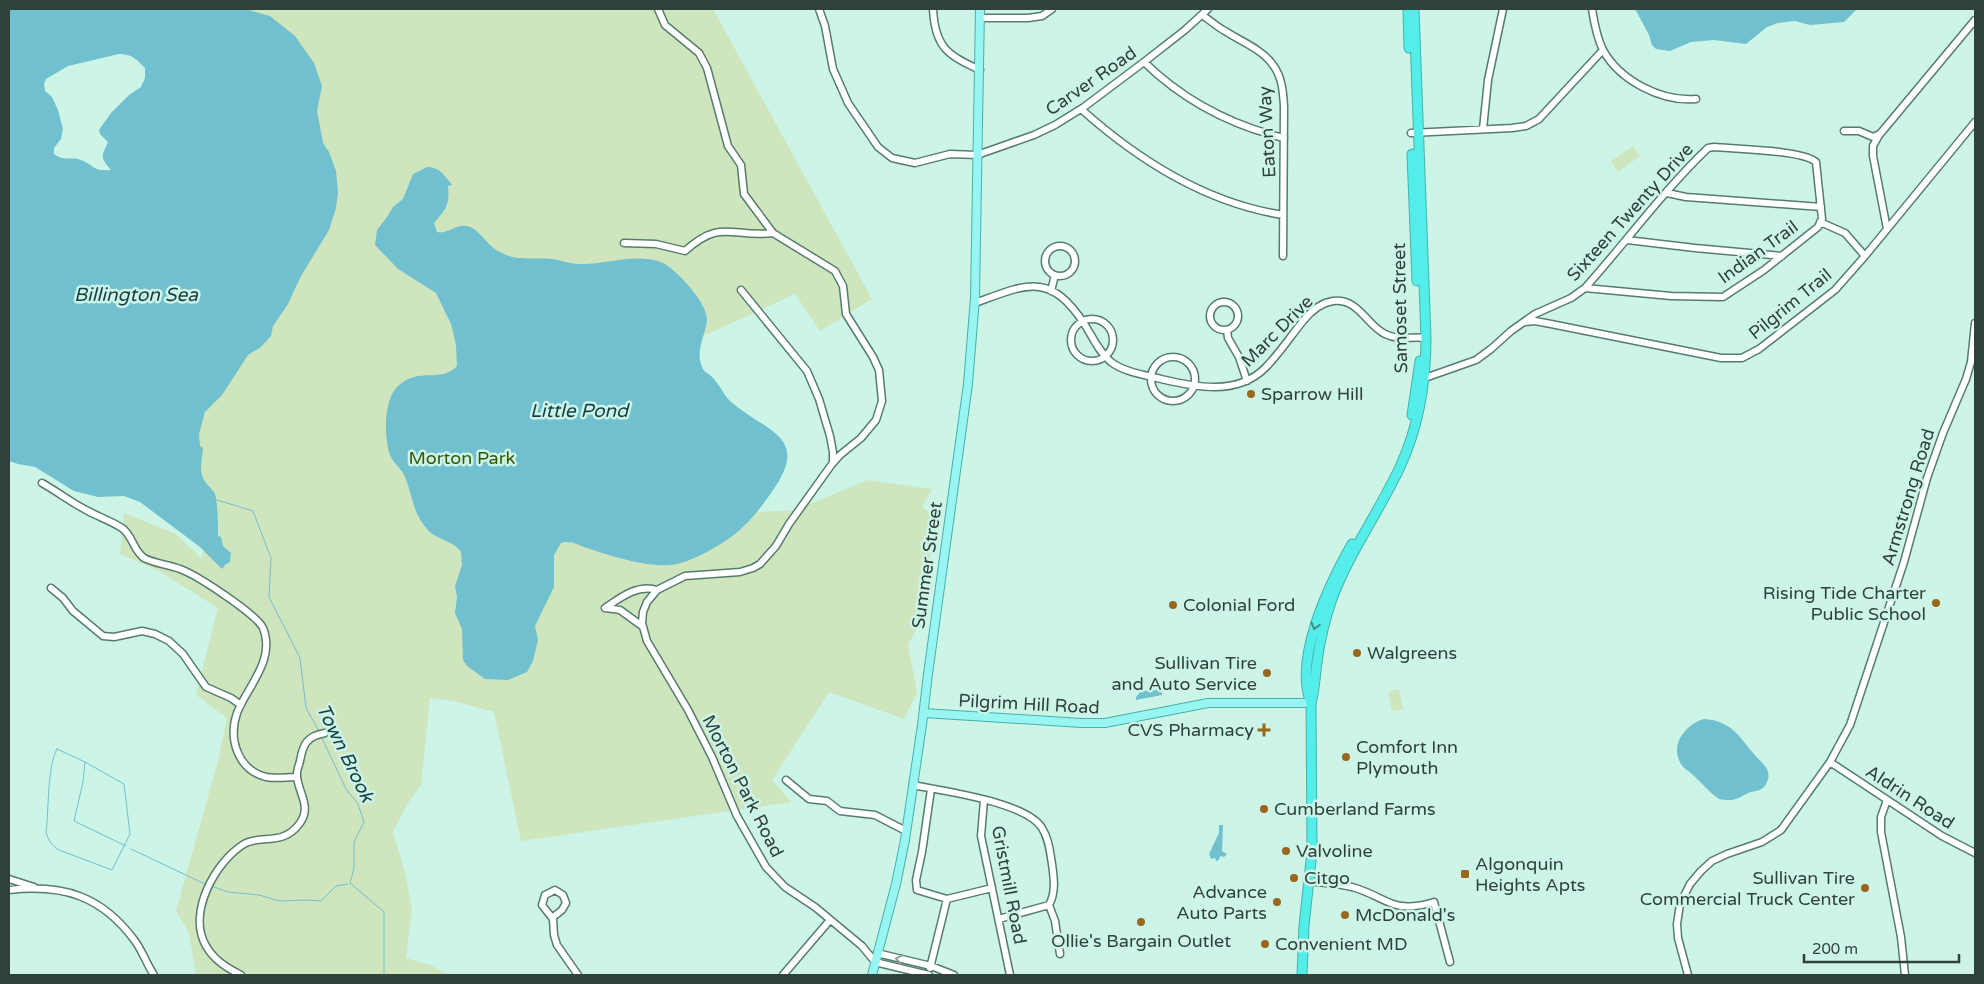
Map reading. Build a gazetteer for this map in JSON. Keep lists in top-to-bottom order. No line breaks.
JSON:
{"streets":{"highway":["Samoset Street"],"main road":["Summer Street","Pilgrim Hill Road"],"street":["Carver Road","Eaton Way","Sixteen Twenty Drive","Indian Trail","Pilgrim Trail","Marc Drive","Armstrong Road","Morton Park Road","Aldrin Road","Gristmill Road"]},"crossings":[["Carver Road","Eaton Way"],["Carver Road","Summer Street"],["Sixteen Twenty Drive","Indian Trail"],["Sixteen Twenty Drive","Pilgrim Trail"],["Sixteen Twenty Drive","Samoset Street"],["Samoset Street","Marc Drive"],["Samoset Street","Pilgrim Hill Road"],["Marc Drive","Summer Street"],["Armstrong Road","Aldrin Road"],["Summer Street","Pilgrim Hill Road"],["Summer Street","Morton Park Road"]],"water":["Billington Sea","Little Pond","Town Brook"],"parks":["Morton Park"],"places":{"other":["Sparrow Hill","Rising Tide Charter Public School","Colonial Ford","Walgreens","Sullivan Tire and Auto Service","Comfort Inn Plymouth","Cumberland Farms","Valvoline","Citgo","Sullivan Tire Commercial Truck Center","Advance Auto Parts","McDonald's","Ollie's Bargain Outlet","Convenient MD"],"health":["CVS Pharmacy"],"transit":["Algonquin Heights Apts"]},"scale_bar":"200 m"}
